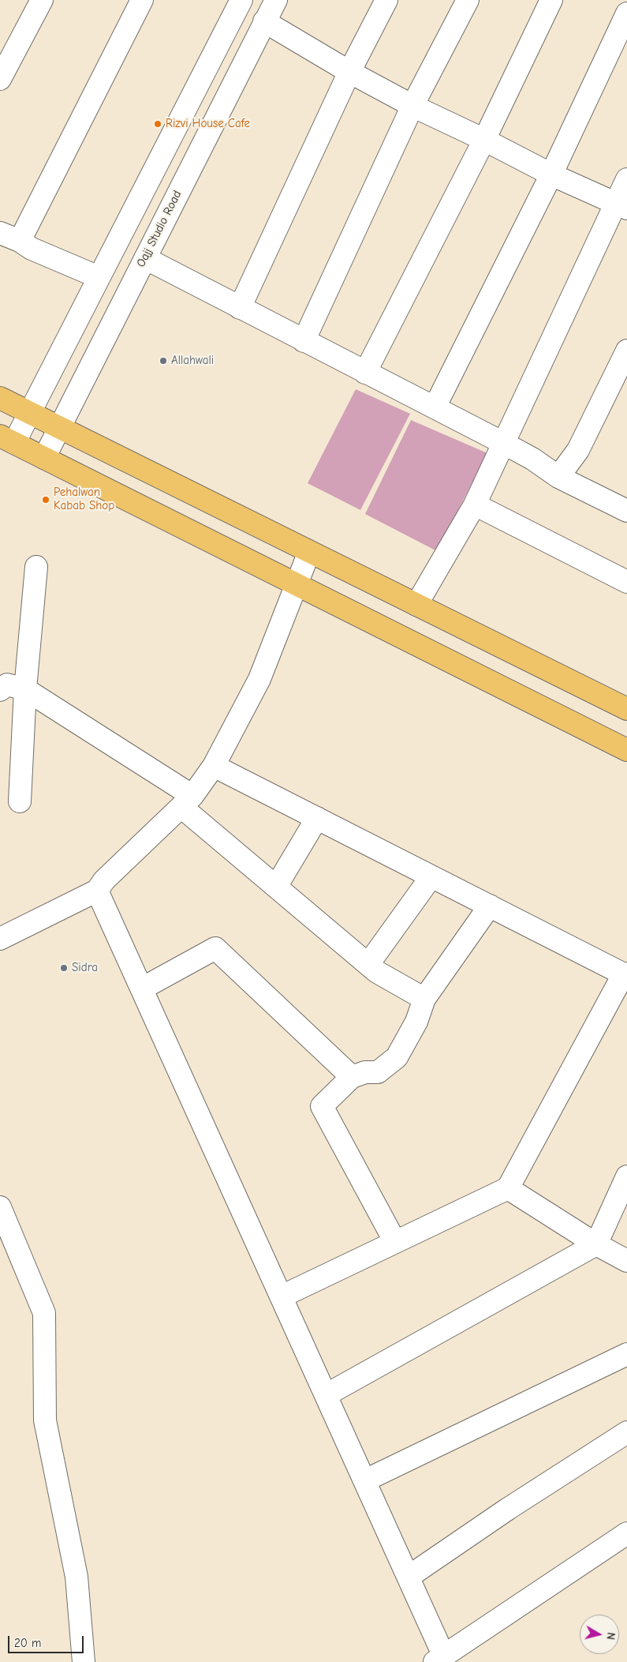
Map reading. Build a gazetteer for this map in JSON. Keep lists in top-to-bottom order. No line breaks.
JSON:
{"streets":{"street":["Oajj Studio Road"]},"places":["Rizvi House Cafe","Allahwali","Pehalwan Kabab Shop","Sidra"],"scale_bar":"20 m","north":"right"}
